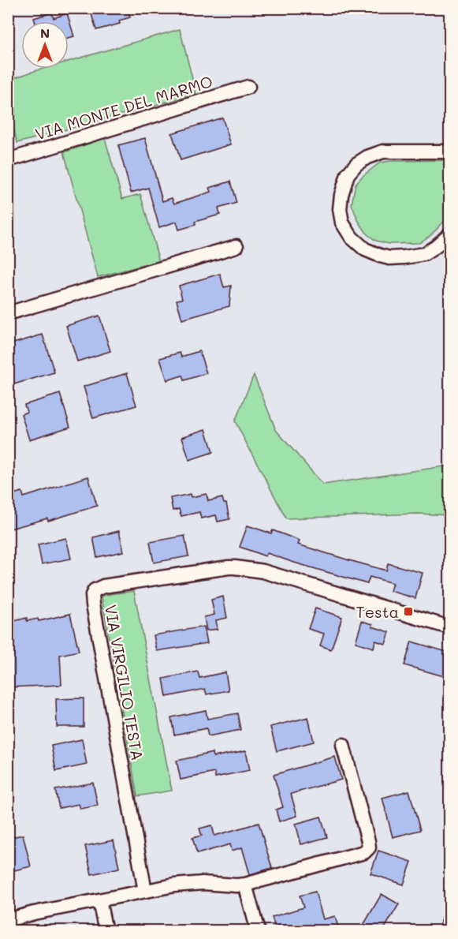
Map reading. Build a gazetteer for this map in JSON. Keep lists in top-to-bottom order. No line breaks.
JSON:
{"streets":{"street":["VIA MONTE DEL MARMO","VIA VIRGILIO TESTA"]},"places":{"transit":["Testa"]},"north":"top"}
